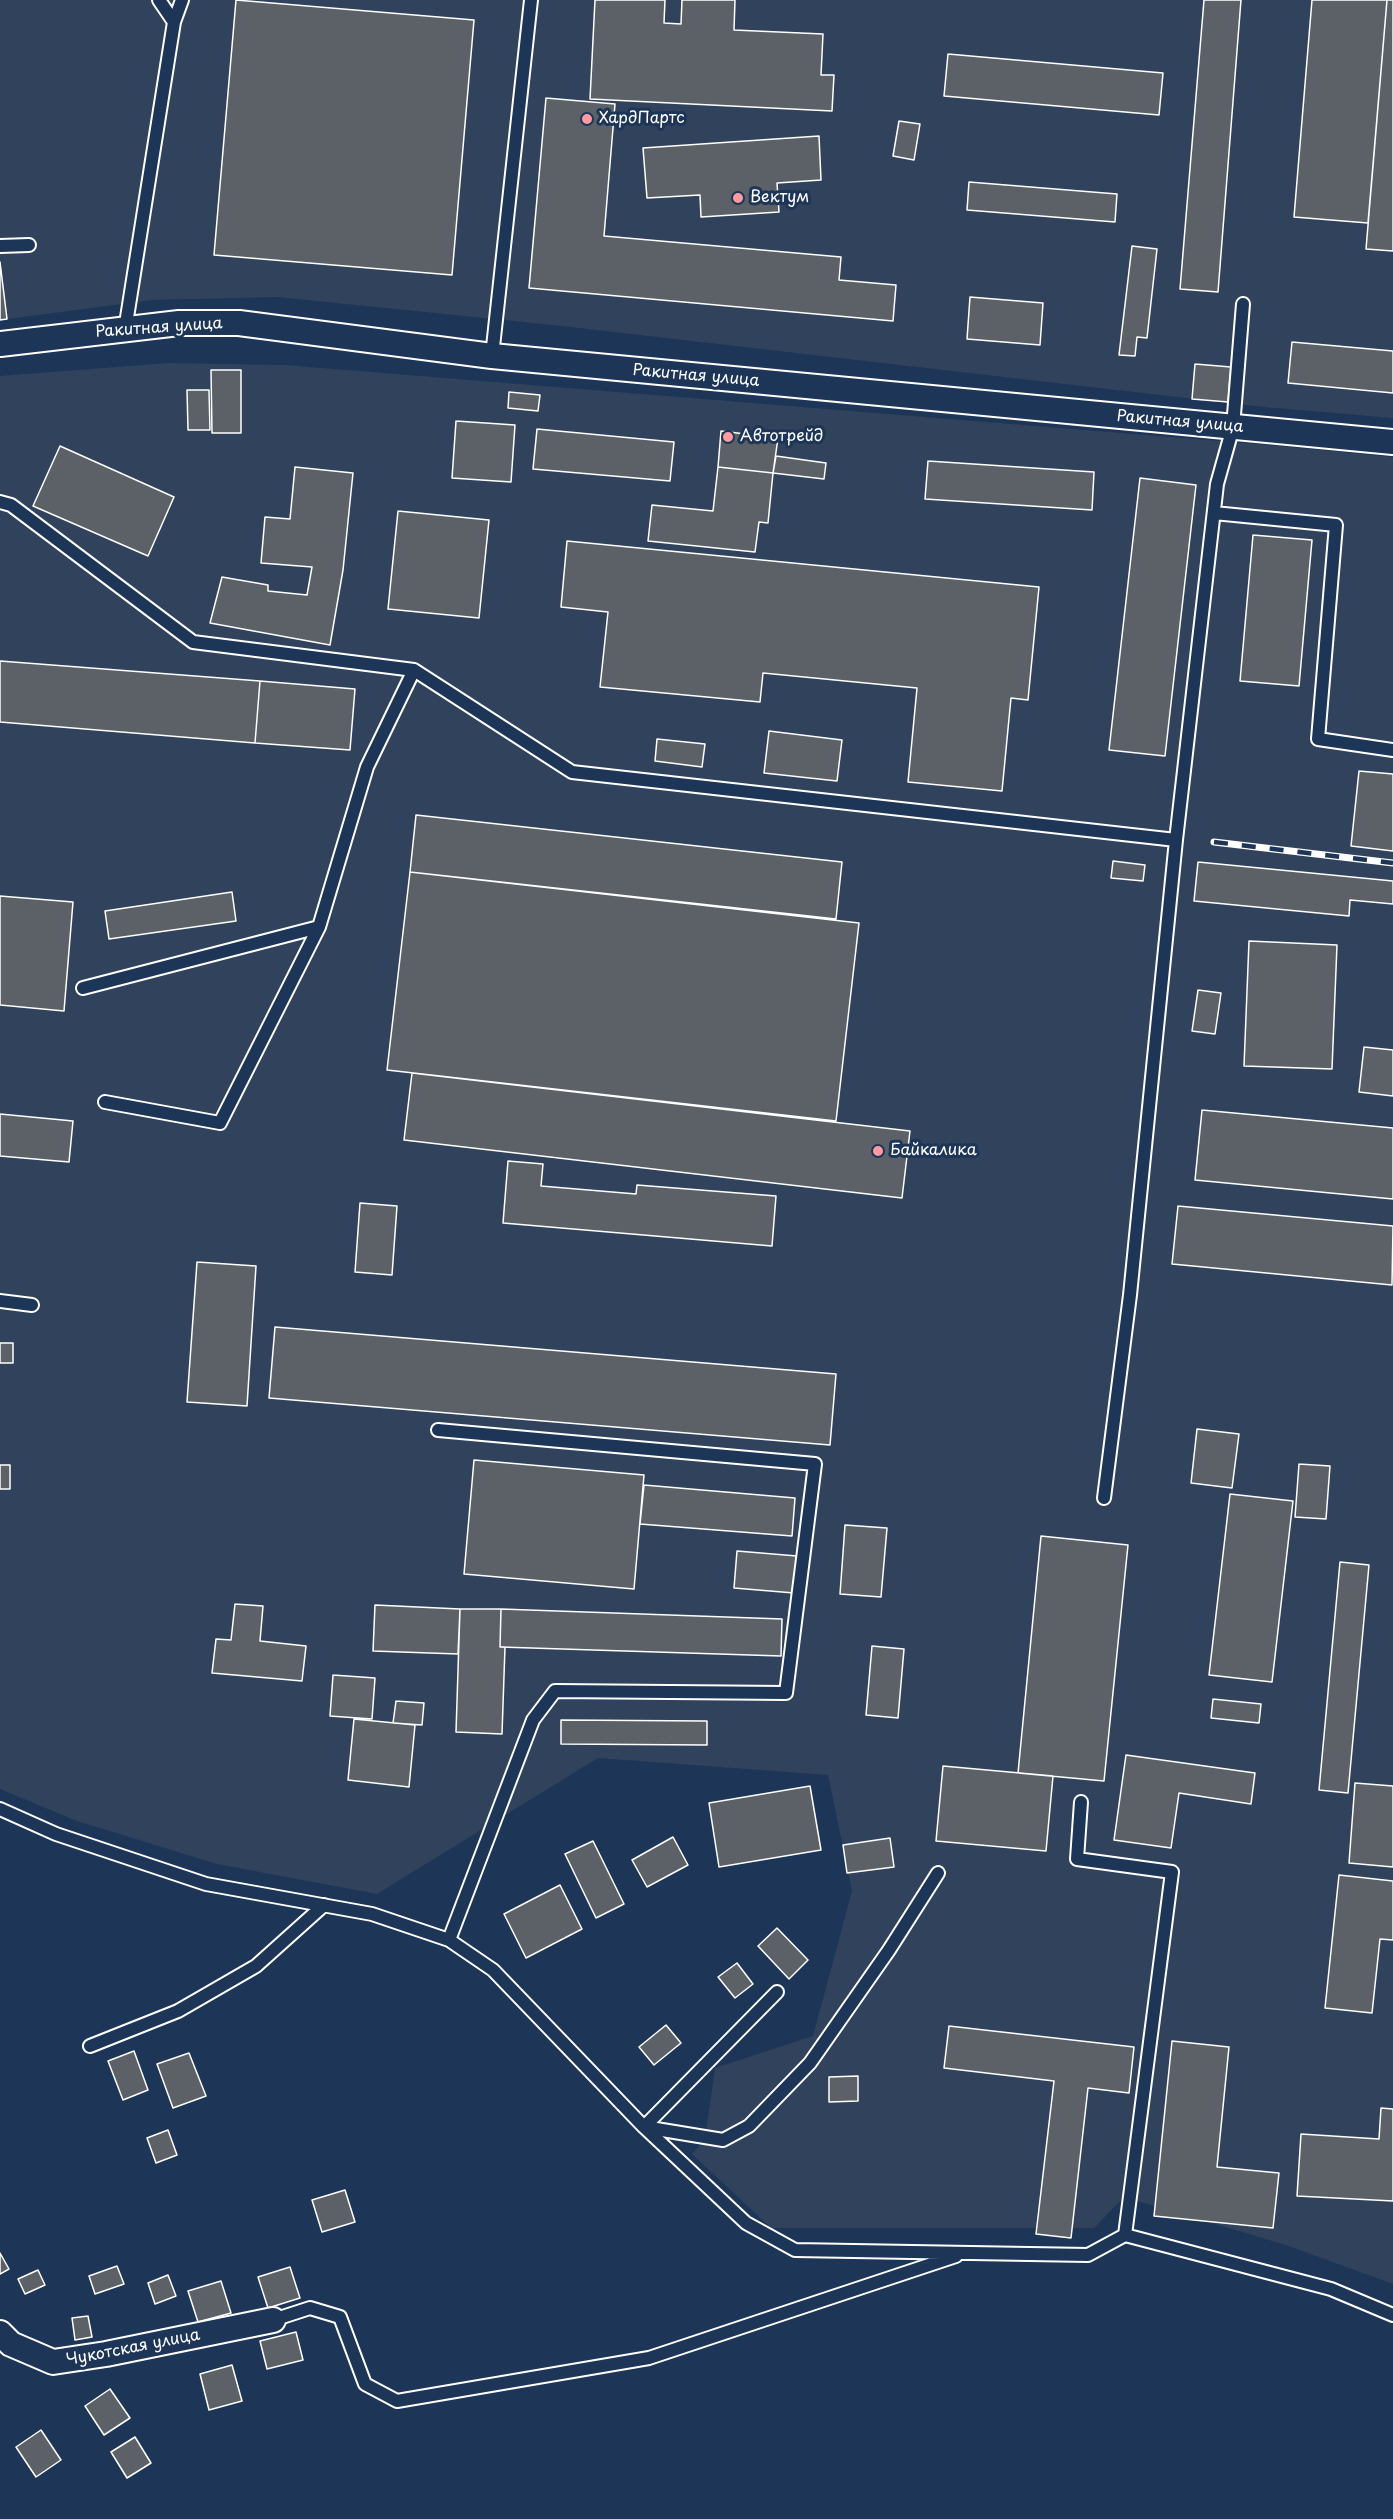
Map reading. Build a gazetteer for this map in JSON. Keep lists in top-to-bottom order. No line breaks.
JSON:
{"streets":{"street":["Ракитная улица","Чукотская улица"]},"places":["ХардПартс","Вектум","Автотрейд","Байкалика"]}
